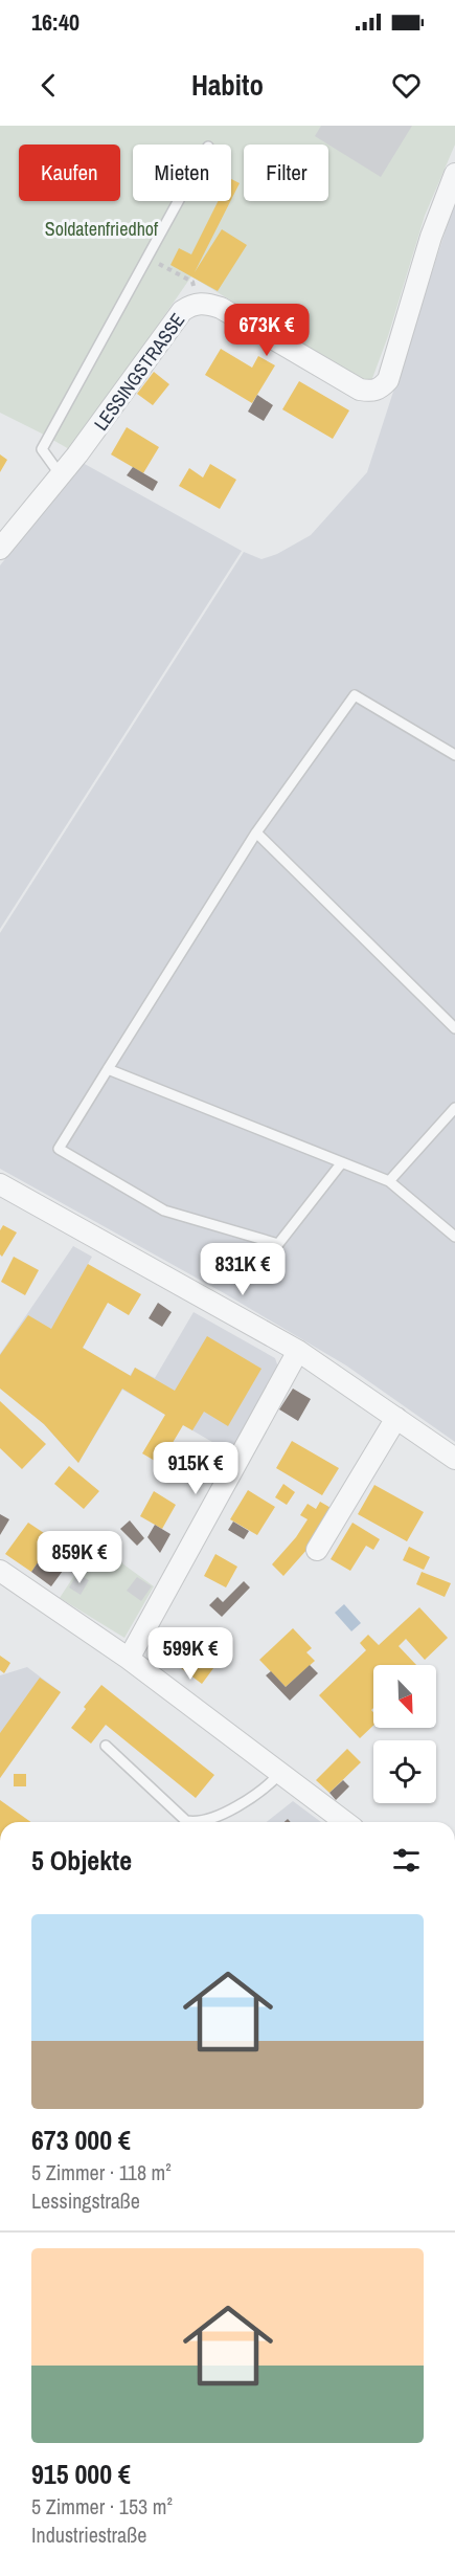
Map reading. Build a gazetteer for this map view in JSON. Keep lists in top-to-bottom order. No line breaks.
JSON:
{"streets":{"street":["LESSINGSTRASSE"]},"parks":["Soldatenfriedhof"],"north":"bottom right","page":{"status":"16:40","header":"Habito","chip":["Kaufen","Mieten","Filter"],"price":["673K €","831K €","915K €","859K €","599K €"],"heading":"5 Objekte","list":[{"name":"673 000 €","note":"5 Zimmer · 118 m² · Lessingstraße"},{"name":"915 000 €","note":"5 Zimmer · 153 m² · Industriestraße"}]}}
